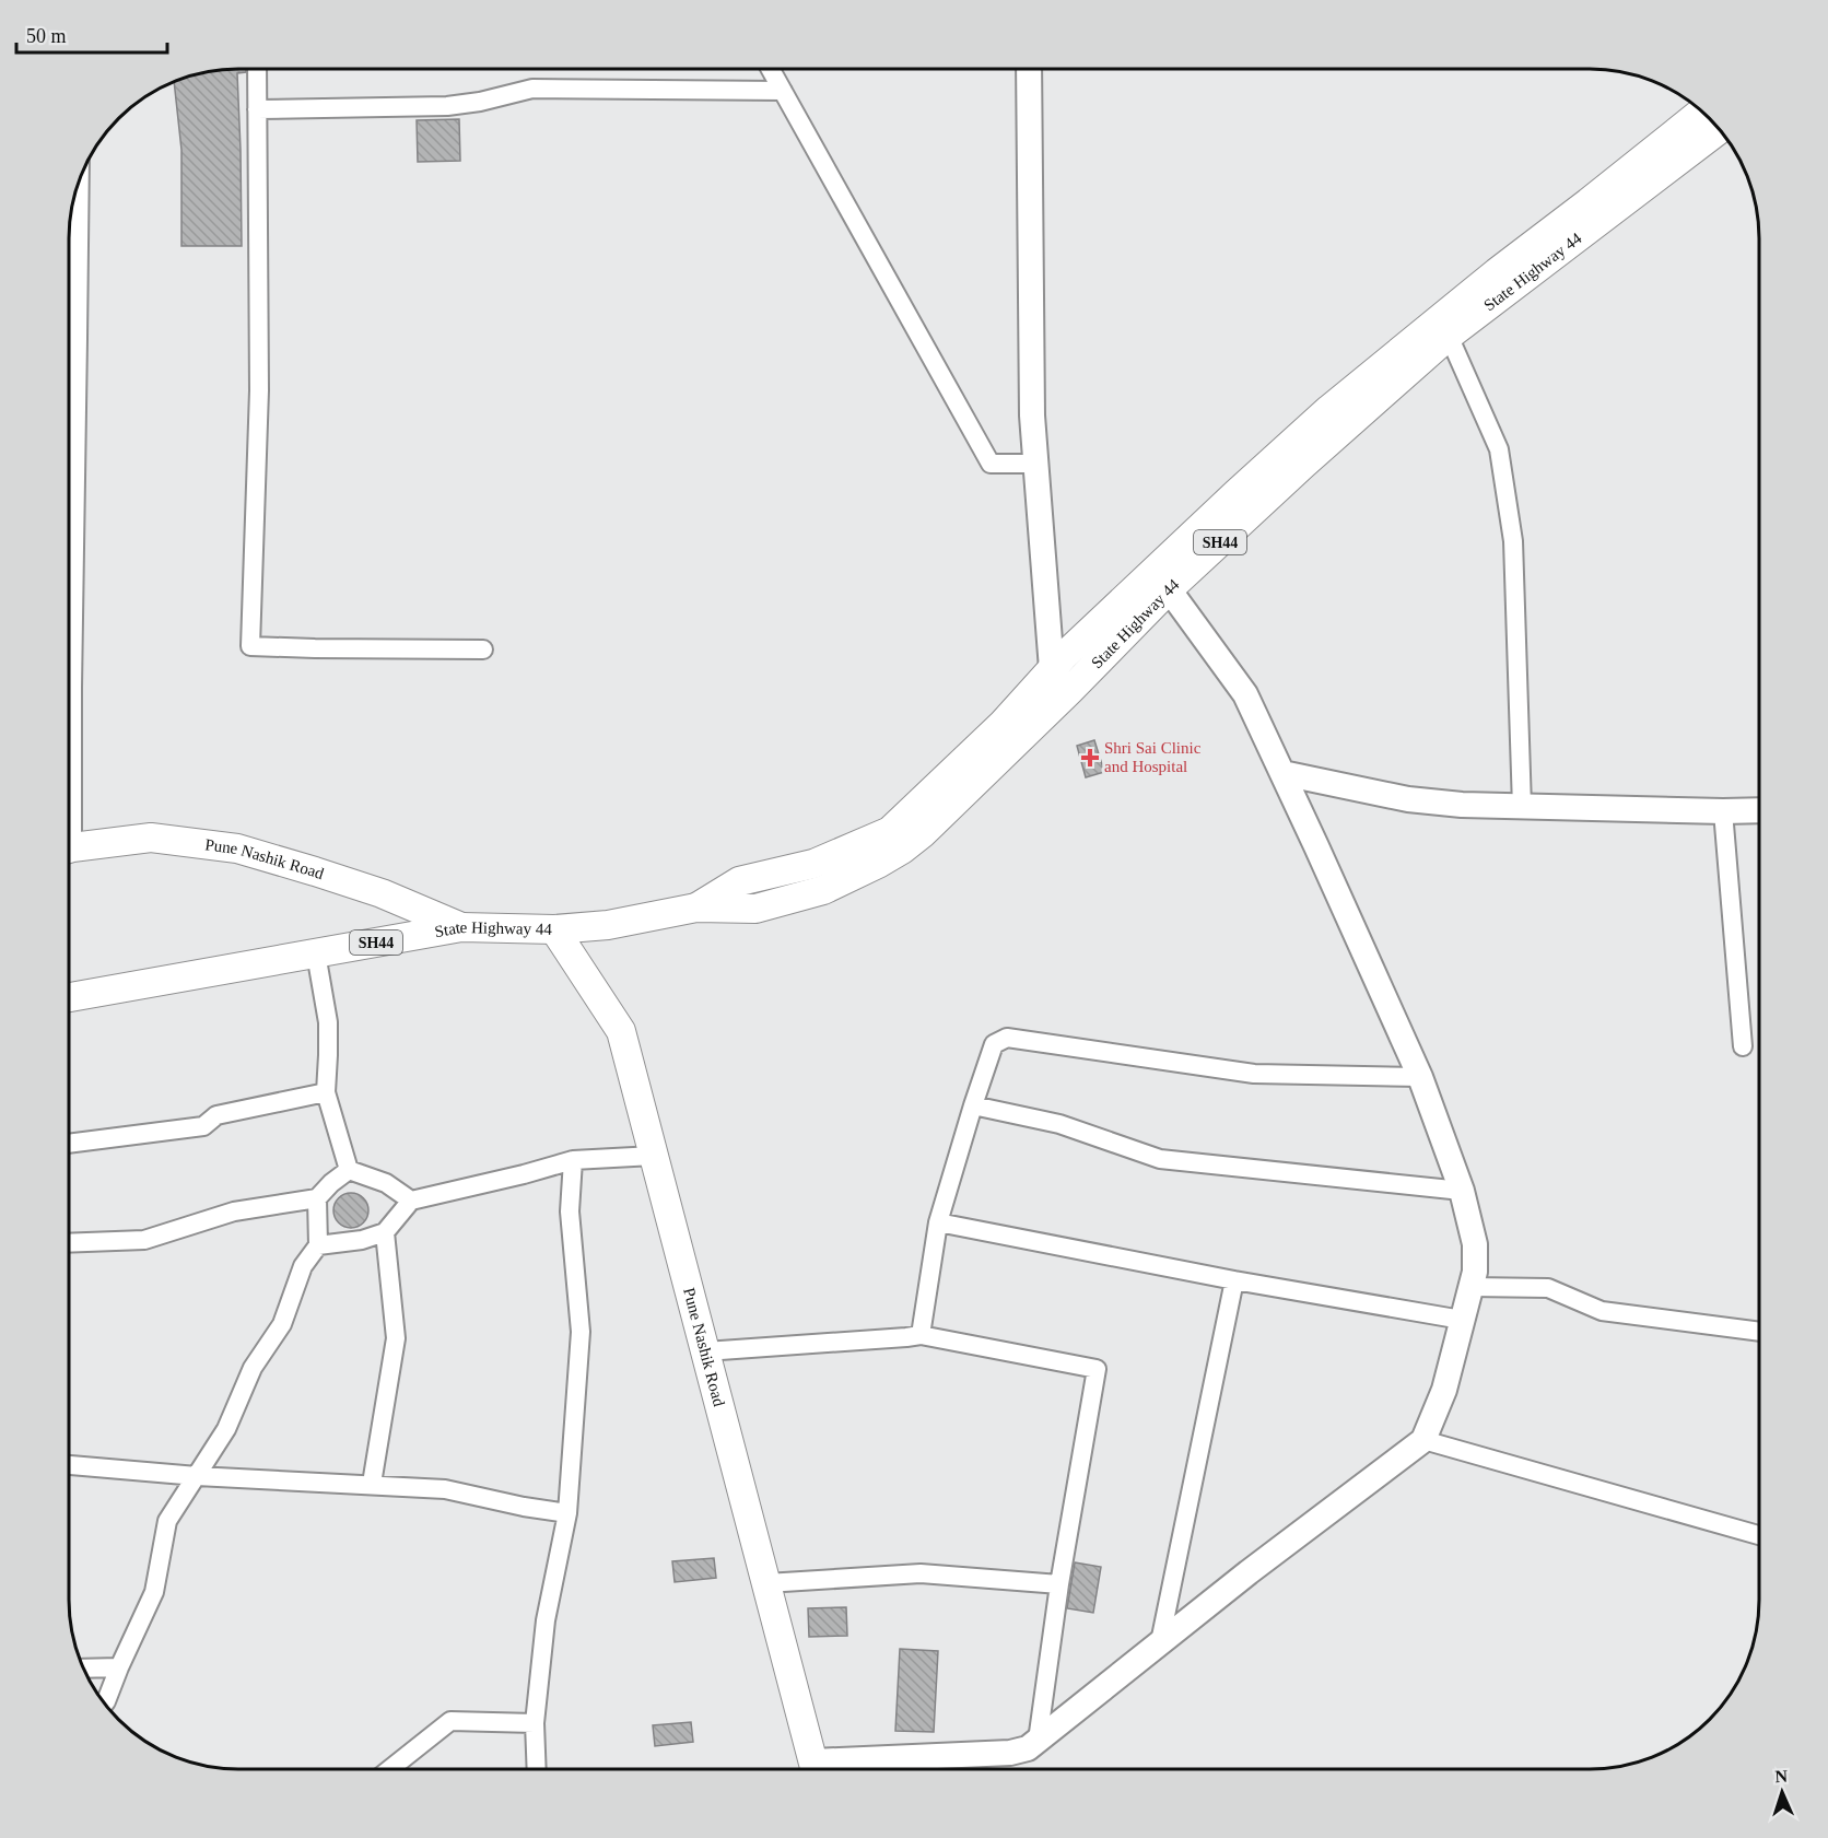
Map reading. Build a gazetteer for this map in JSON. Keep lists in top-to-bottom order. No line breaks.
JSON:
{"streets":{"main road":["State Highway 44","SH44","Pune Nashik Road"]},"crossings":[["State Highway 44","Pune Nashik Road"]],"places":{"health":["Shri Sai Clinic and Hospital"]},"scale_bar":"50 m","north":"top"}
